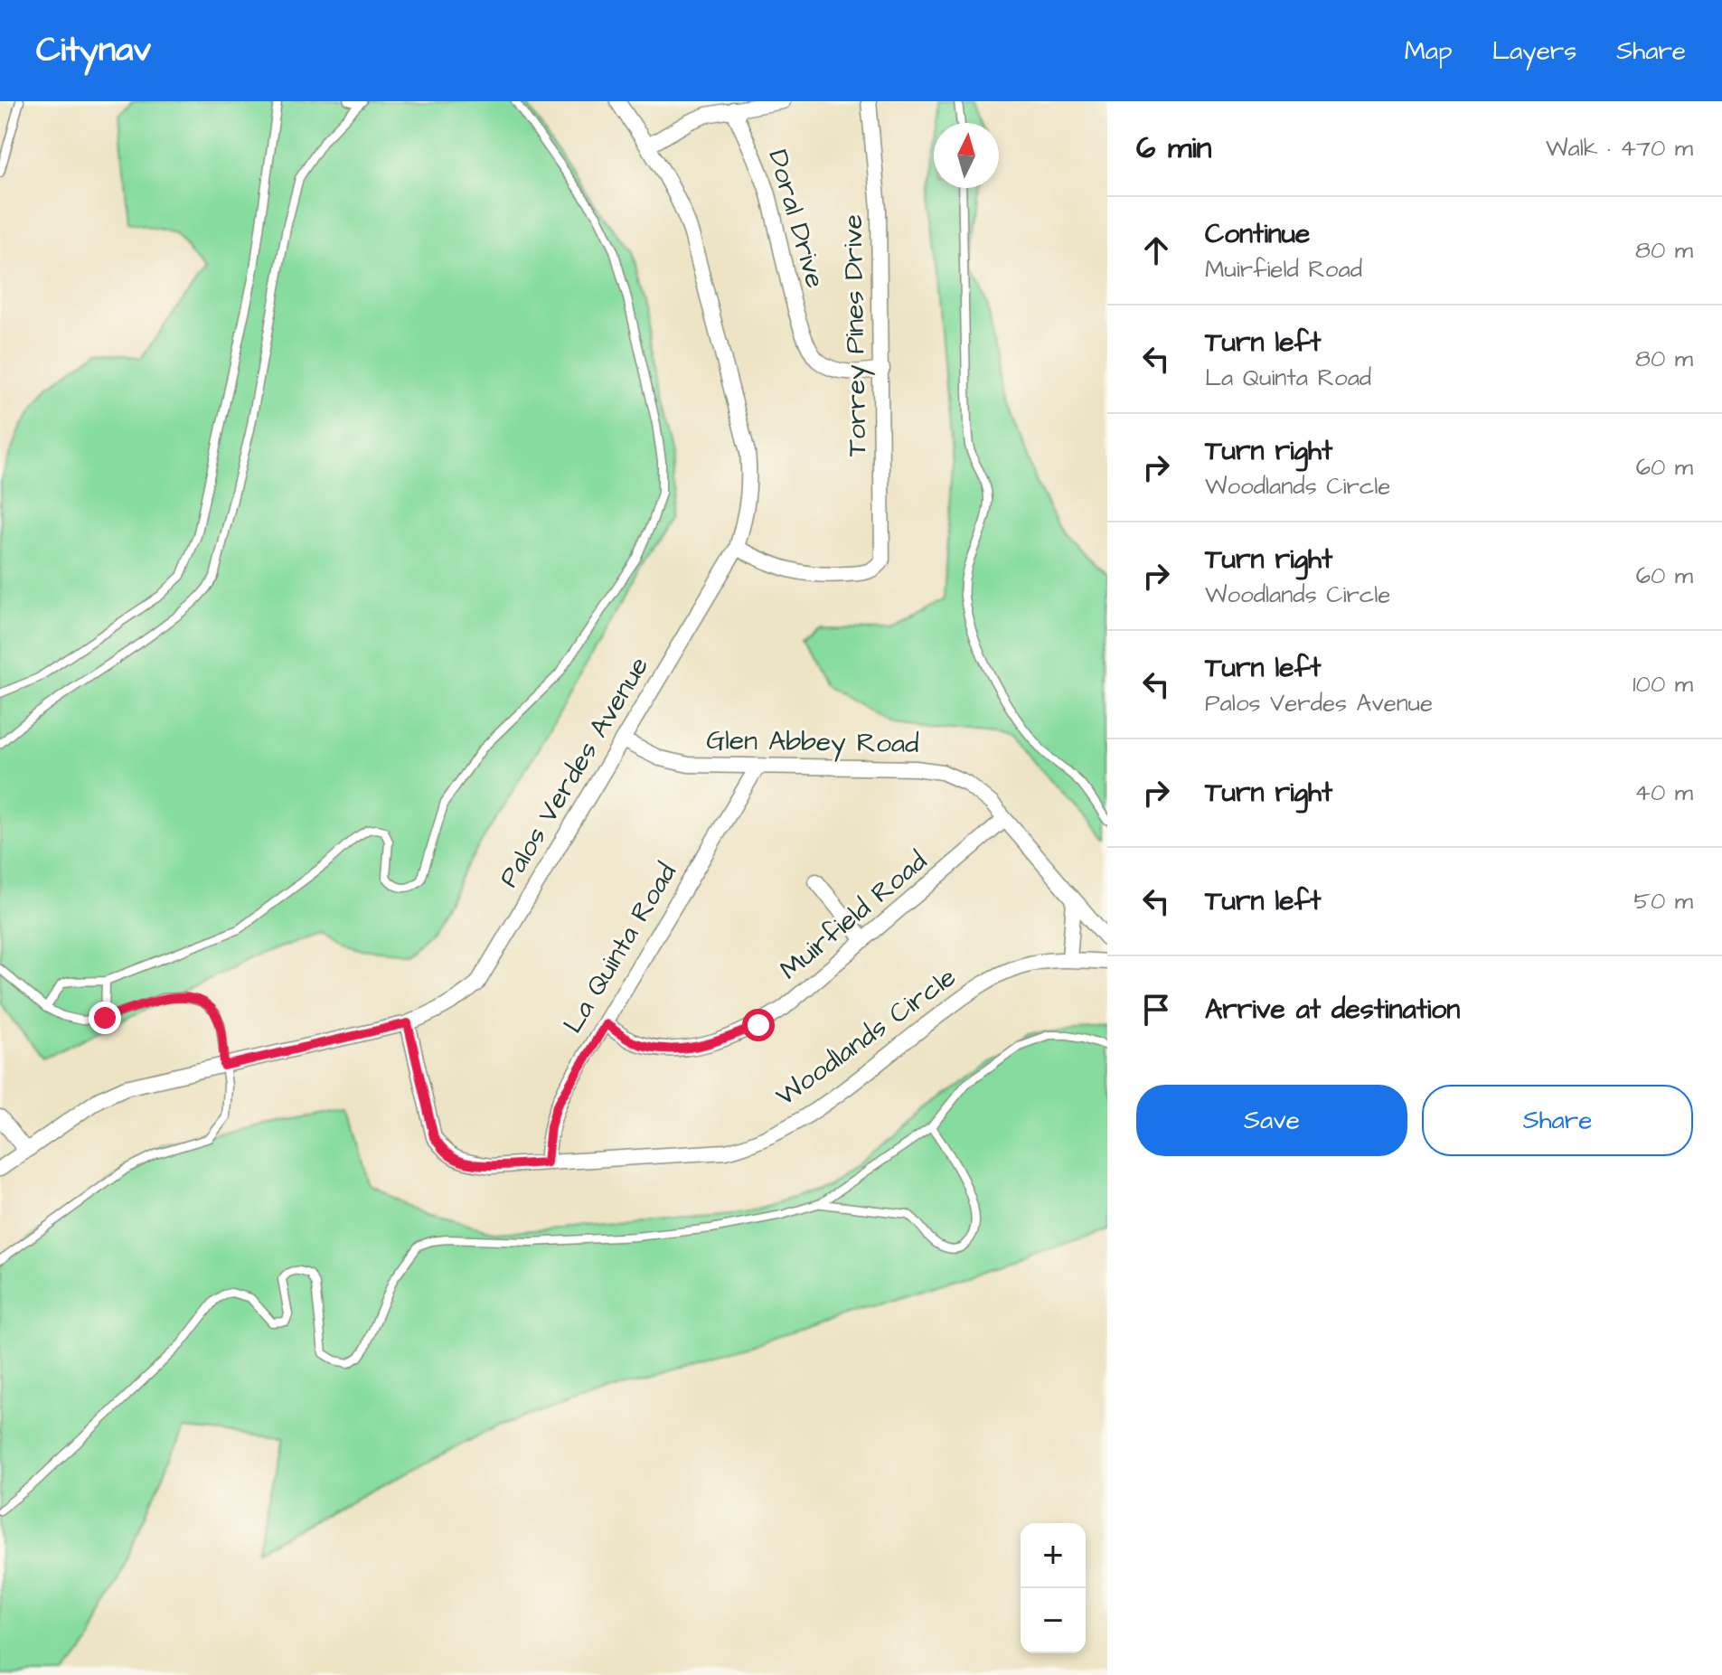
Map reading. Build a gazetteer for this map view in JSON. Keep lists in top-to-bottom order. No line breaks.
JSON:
{"streets":{"street":["Doral Drive","Torrey Pines Drive","Glen Abbey Road","Palos Verdes Avenue","Muirfield Road","La Quinta Road","Woodlands Circle"]},"crossings":[["Doral Drive","Torrey Pines Drive"],["Torrey Pines Drive","Palos Verdes Avenue"],["Glen Abbey Road","Palos Verdes Avenue"],["Glen Abbey Road","Muirfield Road"],["Glen Abbey Road","La Quinta Road"],["Palos Verdes Avenue","Woodlands Circle"],["Muirfield Road","La Quinta Road"],["La Quinta Road","Woodlands Circle"]],"north":"top","page":{"header":"Citynav","nav":["Map","Layers","Share"],"heading":["6 min","Walk · 470 m"],"list":[["Continue","Muirfield Road","80 m"],["Turn left","La Quinta Road","80 m"],["Turn right","Woodlands Circle","60 m"],["Turn right","Woodlands Circle","60 m"],["Turn left","Palos Verdes Avenue","100 m"],["Turn right","40 m"],["Turn left","50 m"],"Arrive at destination"],"buttons":["Save","Share"],"map_buttons":["+","−"]}}
